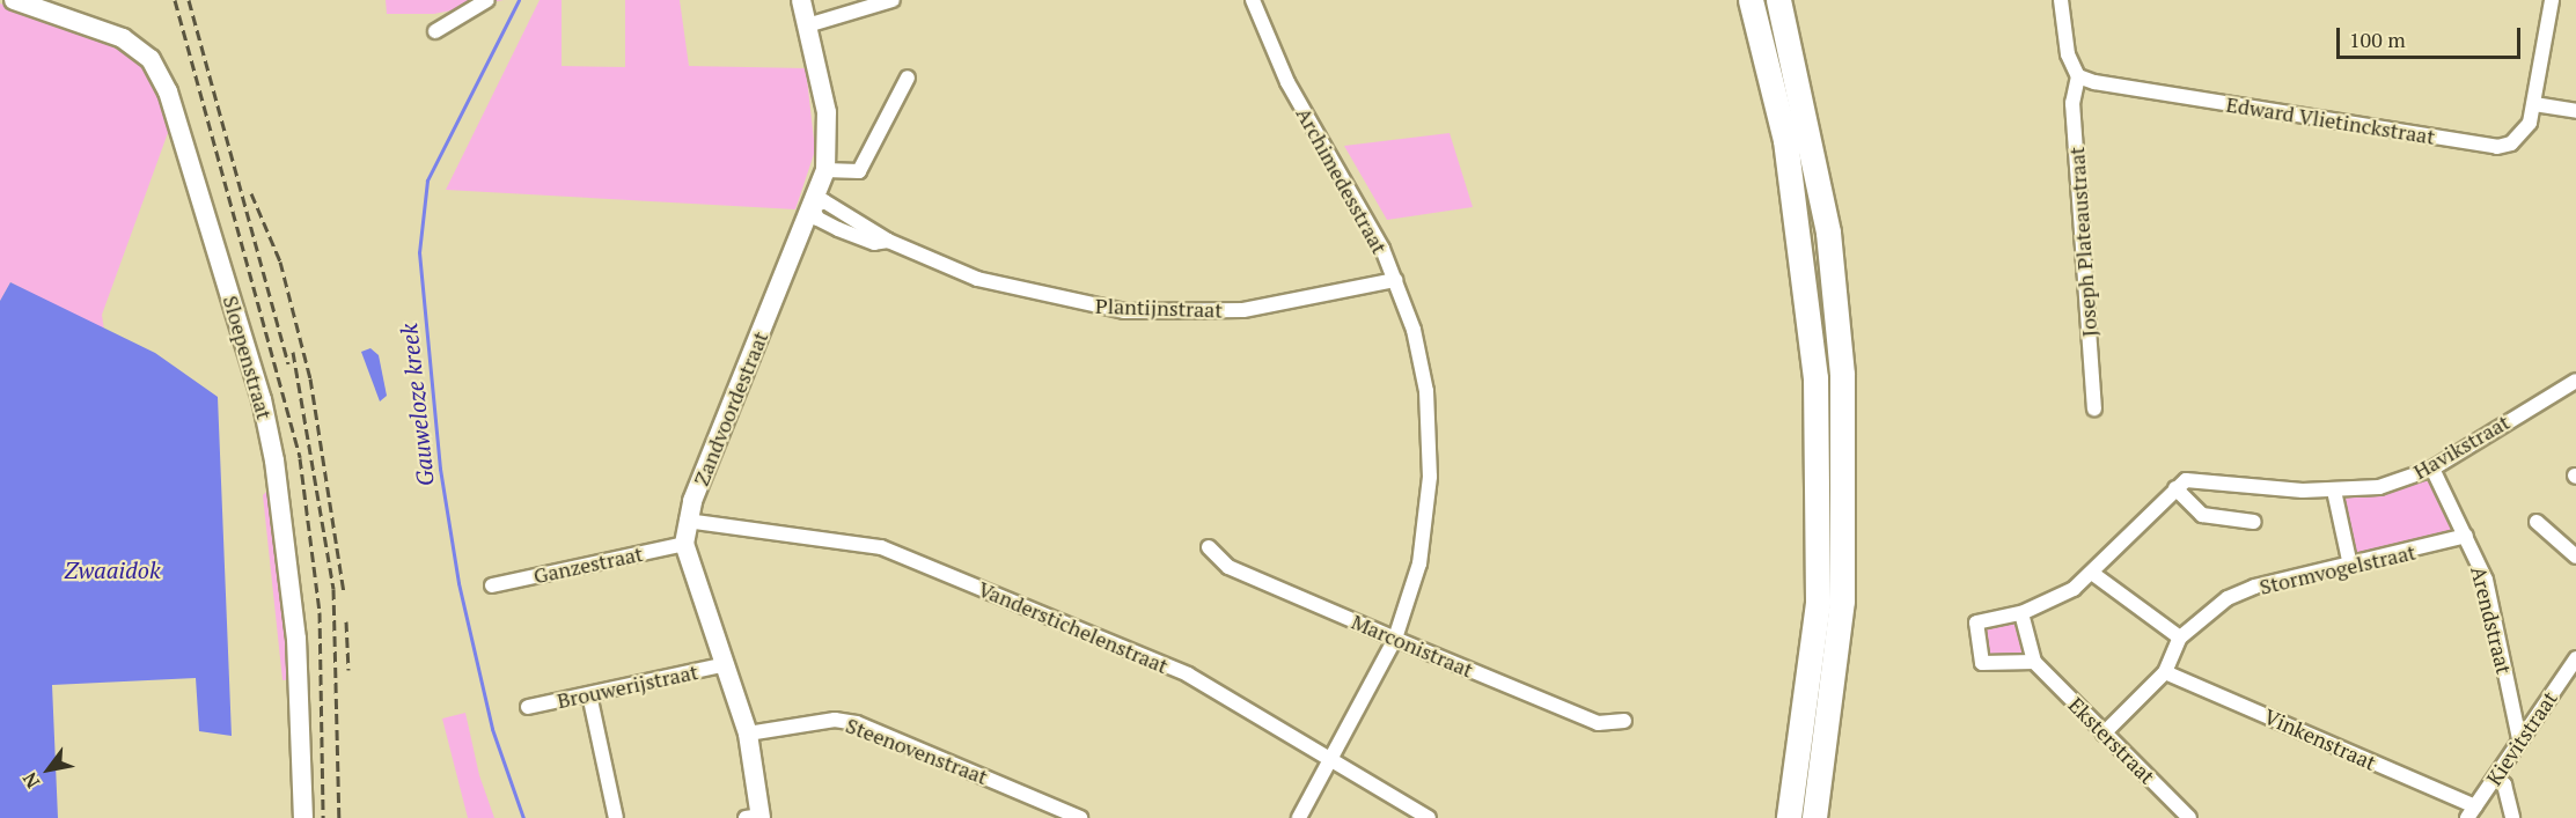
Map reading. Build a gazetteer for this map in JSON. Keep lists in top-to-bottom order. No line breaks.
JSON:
{"streets":{"street":["Edward Vlietinckstraat","Archimedesstraat","Joseph Plateaustraat","Plantijnstraat","Sloepenstraat","Zandvoordestraat","Havikstraat","Ganzestraat","Stormvogelstraat","Arendstraat","Vanderstichelenstraat","Marconistraat","Brouwerijstraat","Kievitstraat","Vinkenstraat","Eksterstraat","Steenovenstraat"]},"crossings":[["Edward Vlietinckstraat","Joseph Plateaustraat"],["Archimedesstraat","Plantijnstraat"],["Archimedesstraat","Vanderstichelenstraat"],["Archimedesstraat","Marconistraat"],["Plantijnstraat","Zandvoordestraat"],["Zandvoordestraat","Ganzestraat"],["Zandvoordestraat","Vanderstichelenstraat"],["Zandvoordestraat","Brouwerijstraat"],["Zandvoordestraat","Steenovenstraat"],["Havikstraat","Arendstraat"],["Havikstraat","Eksterstraat"],["Stormvogelstraat","Arendstraat"],["Stormvogelstraat","Vinkenstraat"],["Stormvogelstraat","Eksterstraat"],["Arendstraat","Kievitstraat"],["Kievitstraat","Vinkenstraat"]],"water":["Gauweloze kreek","Zwaaidok"],"scale_bar":"100 m","north":"bottom left"}
